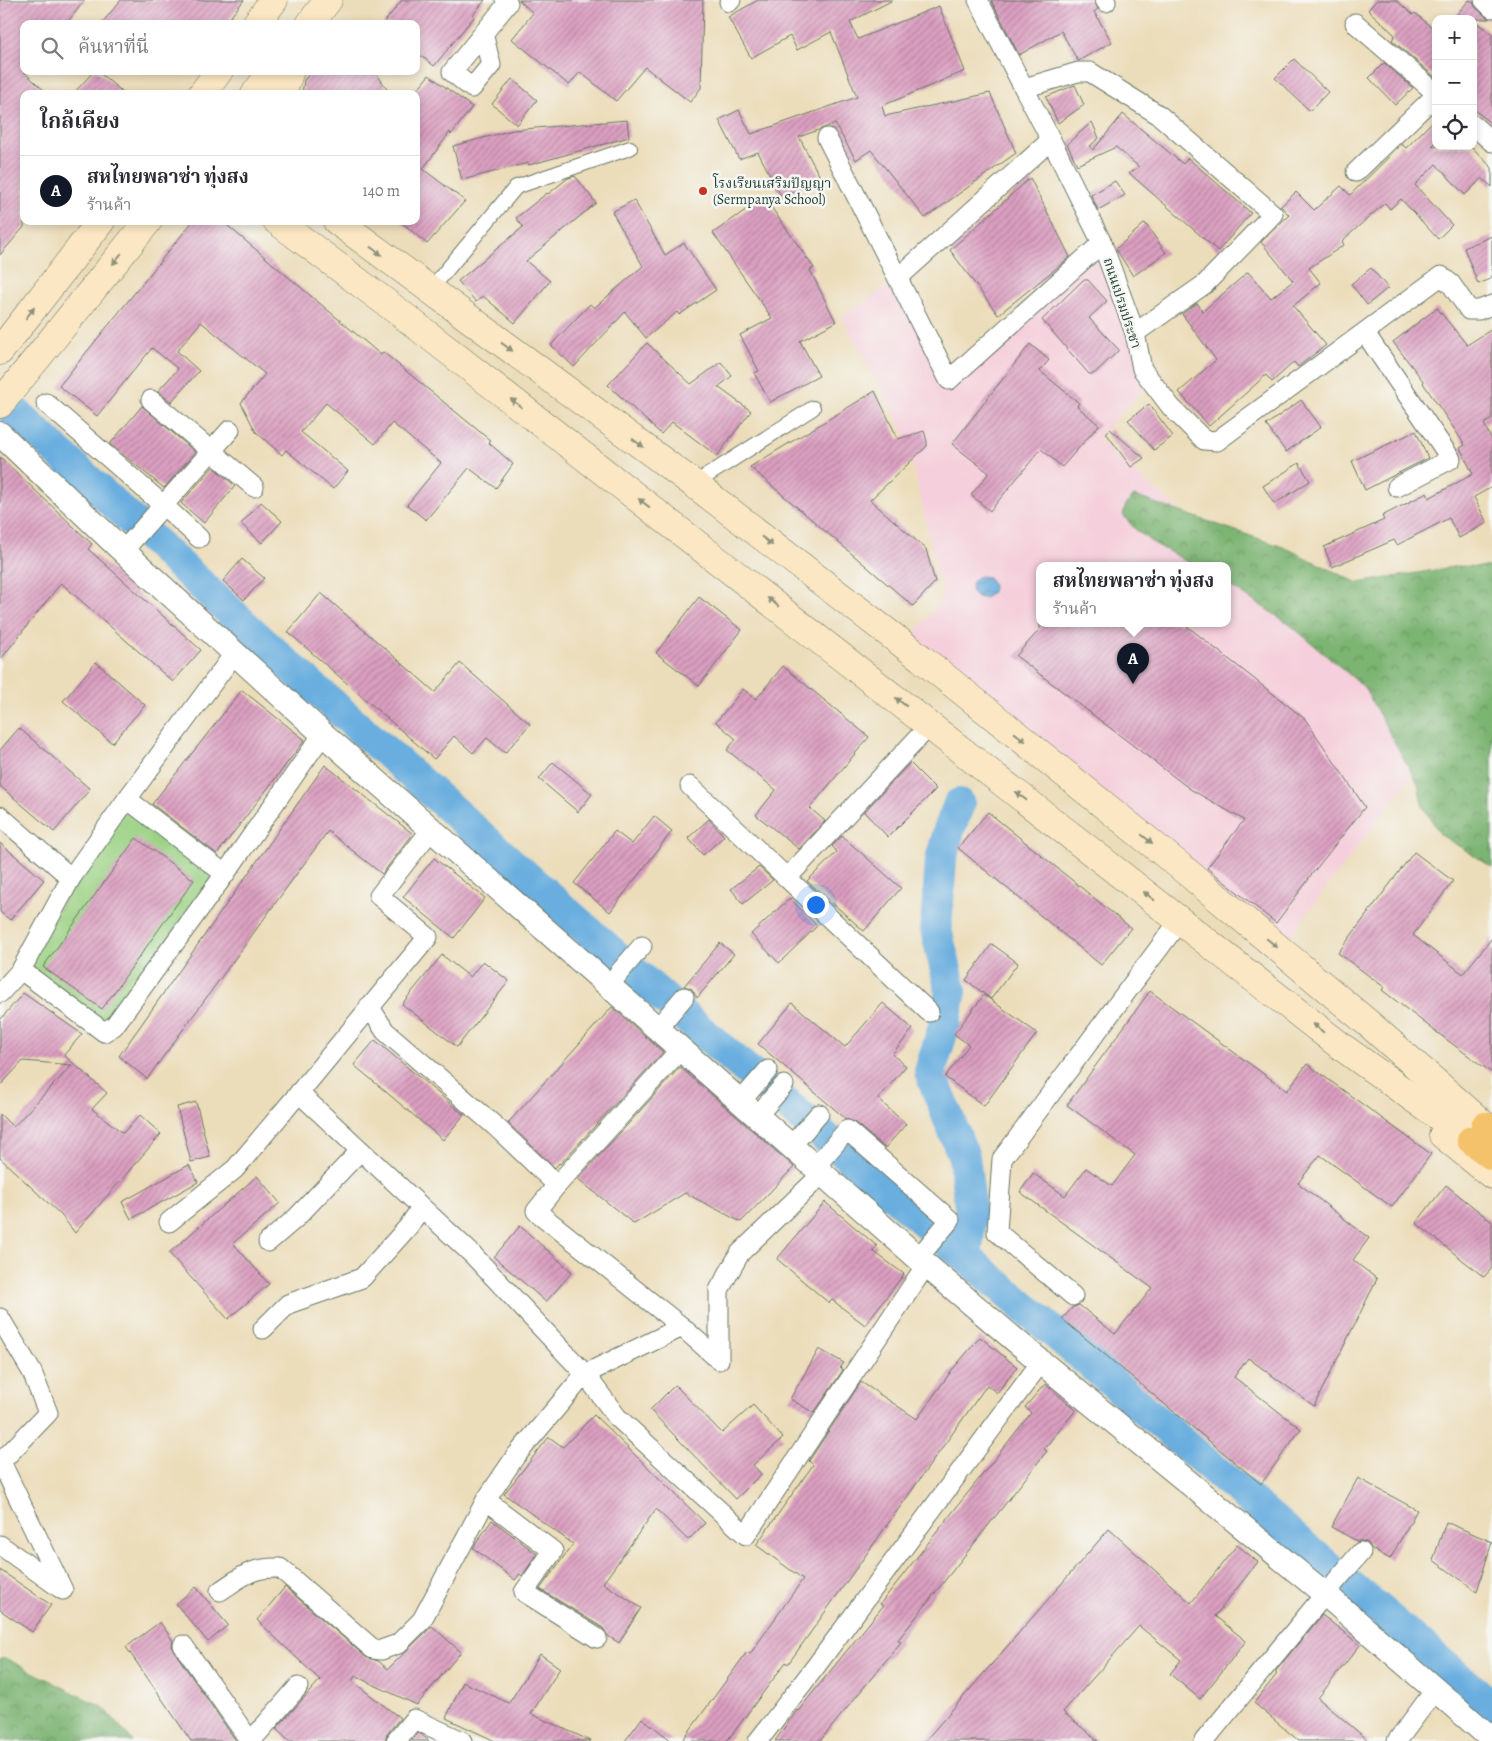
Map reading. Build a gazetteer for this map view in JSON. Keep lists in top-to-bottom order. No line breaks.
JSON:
{"streets":{"street":["ถนนเปรมประชา"]},"places":["โรงเรียนเสริมปัญญา (Sermpanya School)"],"page":{"map_buttons":["+","−"],"search":"ค้นหาที่นี่","heading":"ใกล้เคียง","list":[{"mark":"A","name":"สหไทยพลาซ่า ทุ่งสง","note":"ร้านค้า","value":"140 m"}],"popup":["สหไทยพลาซ่า ทุ่งสง","ร้านค้า"],"pins":"A"}}
